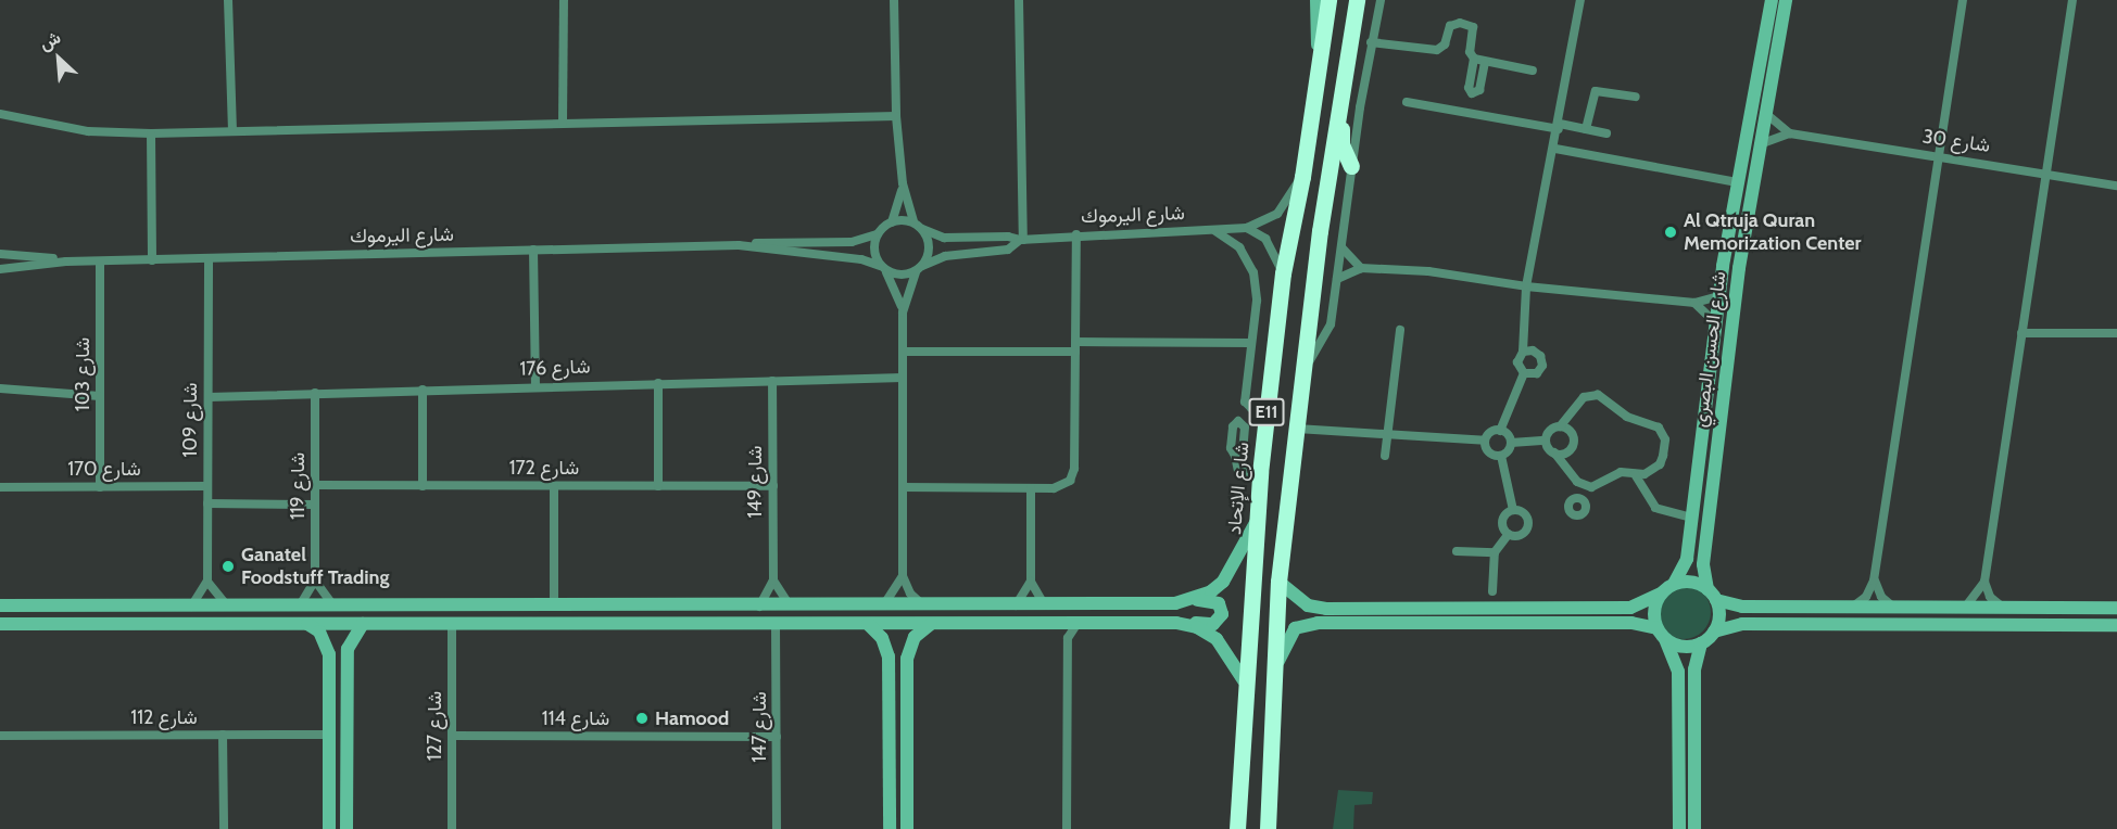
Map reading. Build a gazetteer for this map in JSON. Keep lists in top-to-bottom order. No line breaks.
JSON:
{"streets":{"highway":["E11","شارع الإتحاد"],"main road":["شارع الحسن البصري"],"street":["شارع 30","شارع اليرموك","شارع 176","شارع 103","شارع 109","شارع 172","شارع 170","شارع 149","شارع 119","شارع 112","شارع 114","شارع 127","شارع 147"]},"crossings":[["شارع اليرموك","شارع 103"],["شارع اليرموك","شارع 109"],["شارع اليرموك","شارع الإتحاد"],["شارع 176","شارع 109"],["شارع 176","شارع 149"],["شارع 176","شارع 119"],["شارع 103","شارع 170"],["شارع 109","شارع 170"],["شارع 172","شارع 149"],["شارع 172","شارع 119"],["شارع 114","شارع 127"],["شارع 114","شارع 147"]],"places":["Al Qtruja Quran Memorization Center","Ganatel Foodstuff Trading","Hamood"],"north":"top left"}
